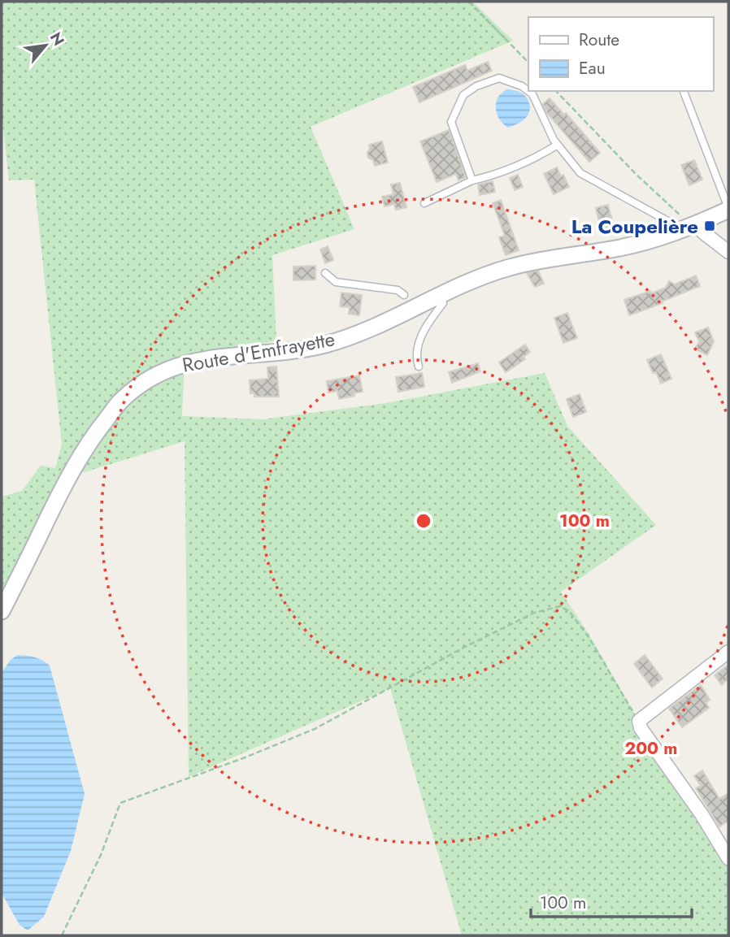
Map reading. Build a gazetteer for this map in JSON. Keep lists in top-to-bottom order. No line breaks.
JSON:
{"streets":{"street":["Route d'Emfrayette"]},"places":{"transit":["La Coupelière"]},"legend":["Route","Eau"],"scale_bar":"100 m","north":"top right","rings":["100 m","200 m"]}
